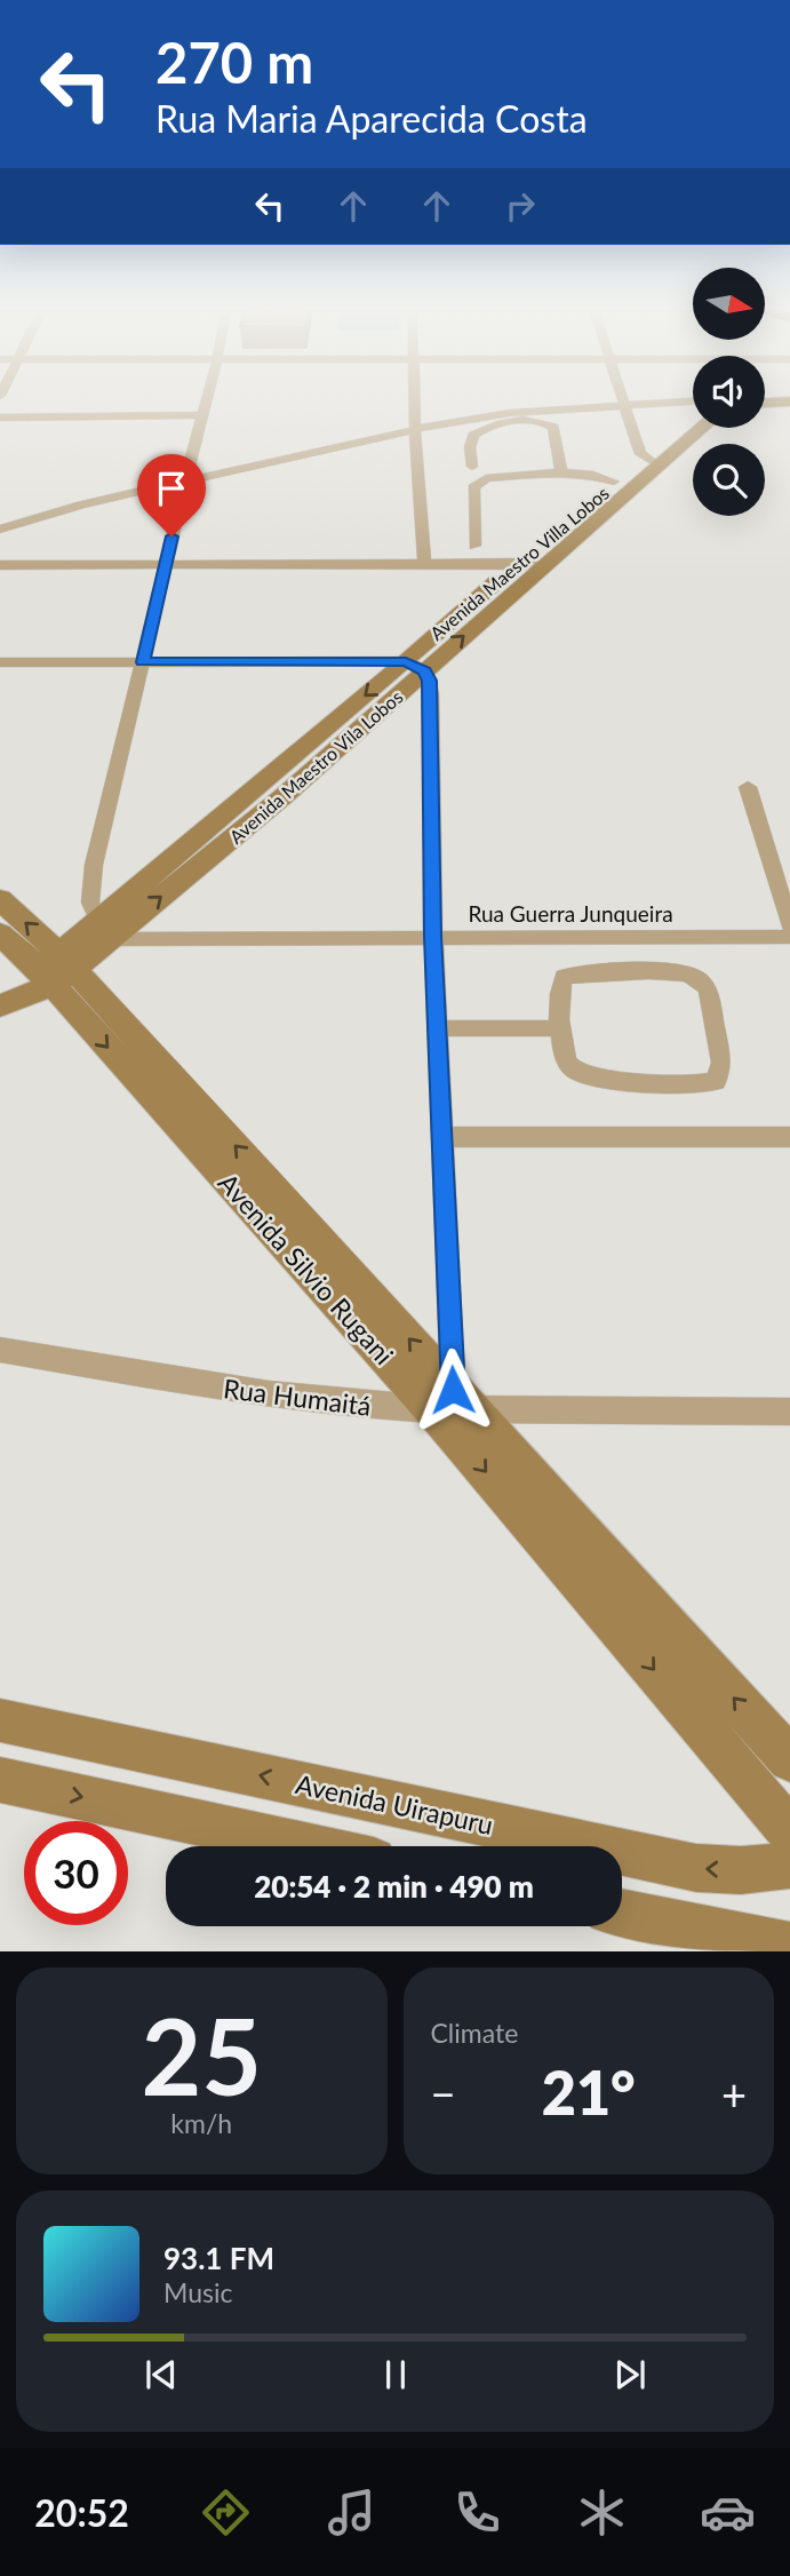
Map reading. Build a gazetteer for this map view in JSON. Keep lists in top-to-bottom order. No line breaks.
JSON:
{"streets":{"street":["Avenida Maestro Villa Lobos","Avenida Maestro Vila Lobos","Rua Guerra Junqueira","Avenida Silvio Rugani","Rua Humaitá","Avenida Uirapuru"]},"crossings":[["Avenida Maestro Villa Lobos","Avenida Maestro Vila Lobos"],["Avenida Maestro Vila Lobos","Rua Guerra Junqueira"],["Avenida Maestro Vila Lobos","Avenida Silvio Rugani"],["Avenida Silvio Rugani","Rua Humaitá"]],"north":"right","page":{"turn":["270 m","Rua Maria Aparecida Costa"],"limit":"30","trip":"20:54 · 2 min · 490 m","tile":[["25","km/h"],"Climate"],"heat":["−","21°","+"],"song":["93.1 FM","Music"],"tabs":"20:52"}}
